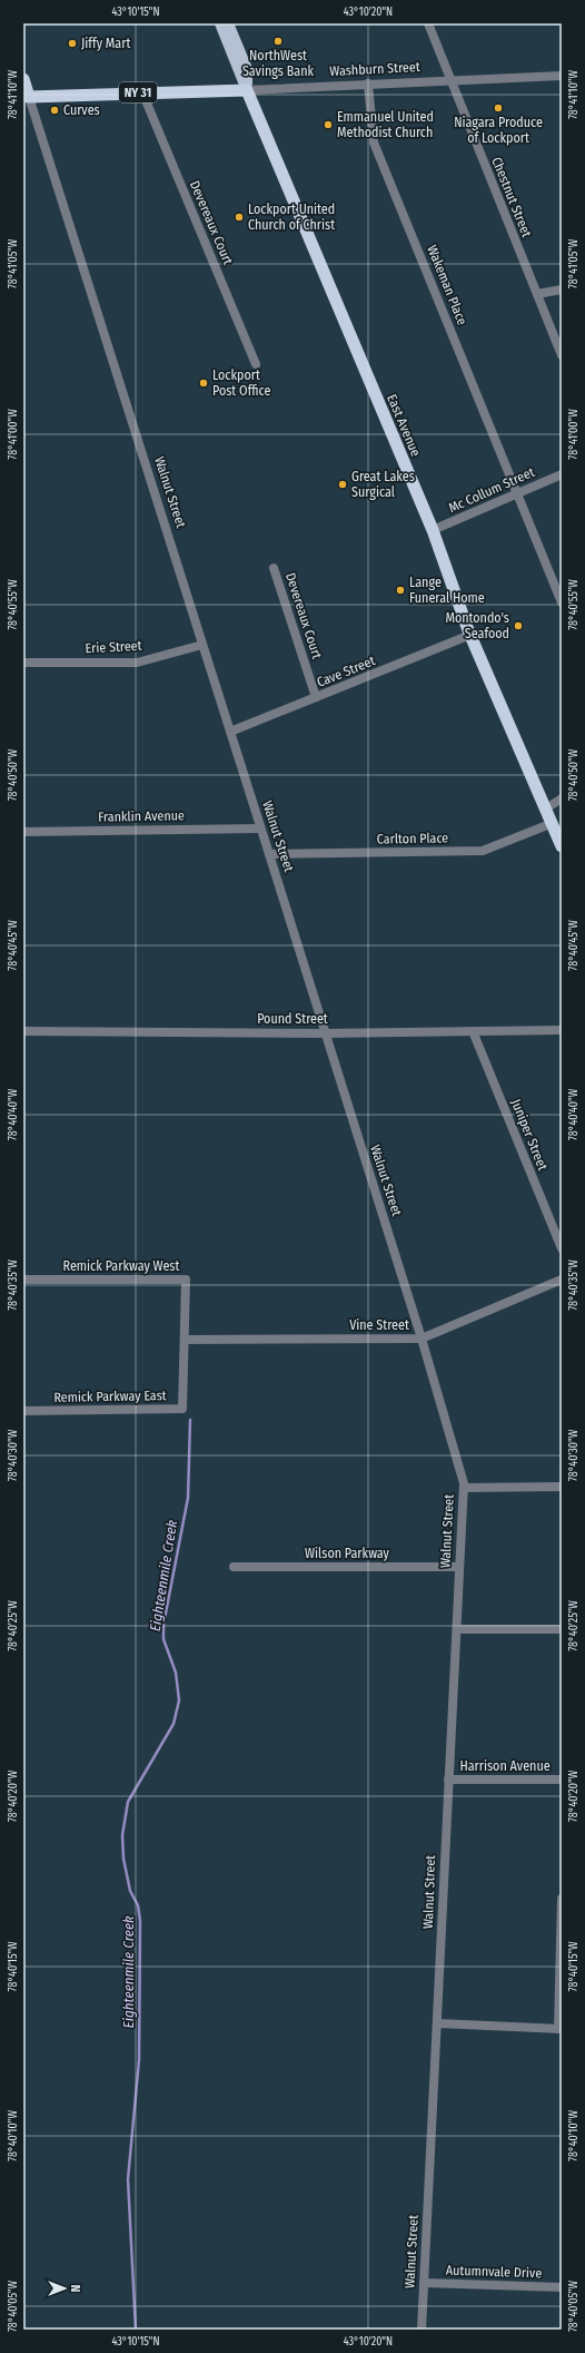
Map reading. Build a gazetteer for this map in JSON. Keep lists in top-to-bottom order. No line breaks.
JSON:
{"streets":{"highway":["Washburn Street","NY 31","East Avenue","Walnut Street"],"street":["Chestnut Street","Devereaux Court","Wakeman Place","Mc Collum Street","Erie Street","Cave Street","Franklin Avenue","Carlton Place","Pound Street","Juniper Street","Remick Parkway West","Vine Street","Remick Parkway East","Wilson Parkway","Harrison Avenue","Autumnvale Drive"]},"crossings":[["Washburn Street","Chestnut Street"],["Washburn Street","Devereaux Court"],["Washburn Street","Wakeman Place"],["Washburn Street","East Avenue"],["Washburn Street","Walnut Street"],["Devereaux Court","Cave Street"],["Wakeman Place","Mc Collum Street"],["East Avenue","Mc Collum Street"],["East Avenue","Cave Street"],["East Avenue","Carlton Place"],["Walnut Street","Erie Street"],["Walnut Street","Cave Street"],["Walnut Street","Franklin Avenue"],["Walnut Street","Carlton Place"],["Walnut Street","Pound Street"],["Walnut Street","Vine Street"],["Walnut Street","Wilson Parkway"],["Walnut Street","Harrison Avenue"],["Walnut Street","Autumnvale Drive"],["Pound Street","Juniper Street"],["Remick Parkway West","Vine Street"],["Remick Parkway West","Remick Parkway East"],["Vine Street","Remick Parkway East"]],"water":["Eighteenmile Creek"],"places":["NorthWest Savings Bank","Jiffy Mart","Niagara Produce of Lockport","Curves","Emmanuel United Methodist Church","Lockport United Church of Christ","Lockport Post Office","Great Lakes Surgical","Lange Funeral Home","Montondo's Seafood"],"north":"right","coordinates":["43°10'15\"N","43°10'20\"N","78°41'10\"W","78°41'05\"W","78°41'00\"W","78°40'55\"W","78°40'50\"W","78°40'45\"W","78°40'40\"W","78°40'35\"W","78°40'30\"W","78°40'25\"W","78°40'20\"W","78°40'15\"W","78°40'10\"W","78°40'05\"W"]}
